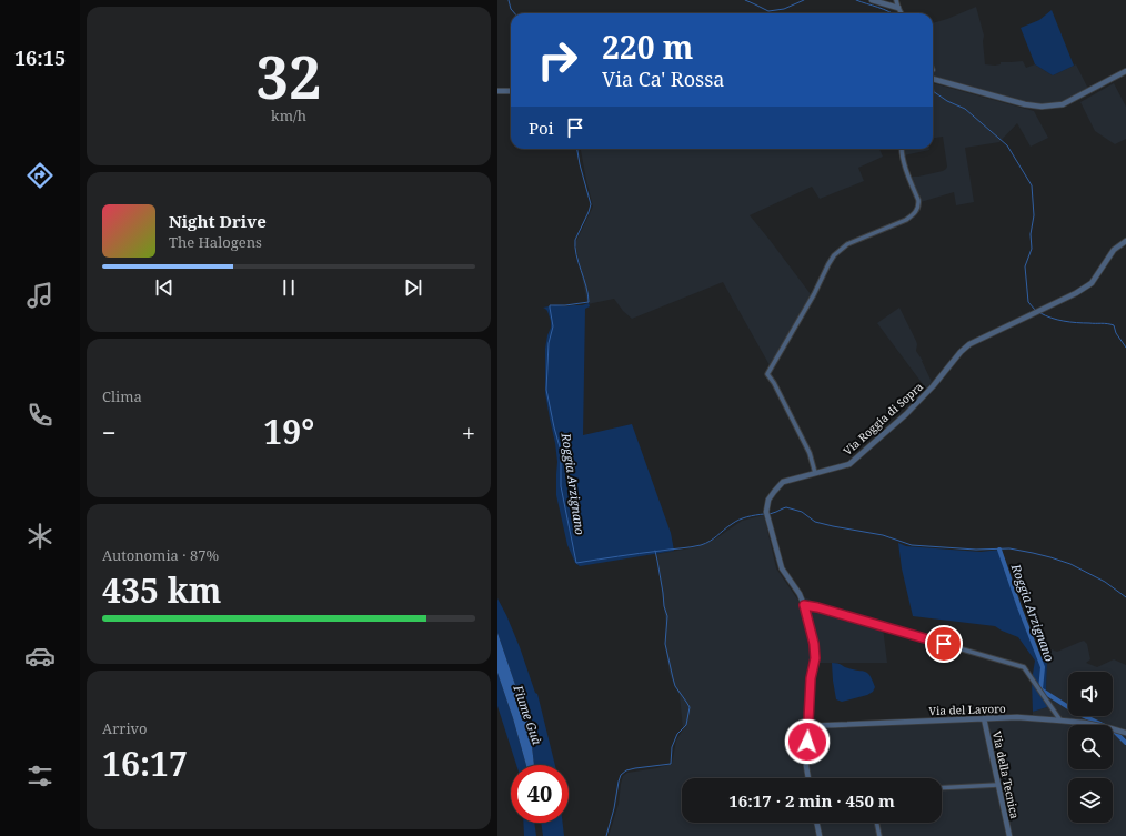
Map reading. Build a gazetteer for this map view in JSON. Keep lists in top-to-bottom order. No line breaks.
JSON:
{"streets":{"street":["Via Roggia di Sopra","Via del Lavoro","Via della Tecnica"]},"crossings":[["Via del Lavoro","Via della Tecnica"]],"water":["Roggia Arzignano","Fiume Guà"],"page":{"tabs":"16:15","tile":[["32","km/h"],"Clima",["Autonomia · 87%","435 km"],["Arrivo","16:17"]],"turn":["220 m","Via Ca' Rossa"],"then":"Poi","song":["Night Drive","The Halogens"],"heat":["−","19°","+"],"limit":"40","trip":"16:17 · 2 min · 450 m"}}
